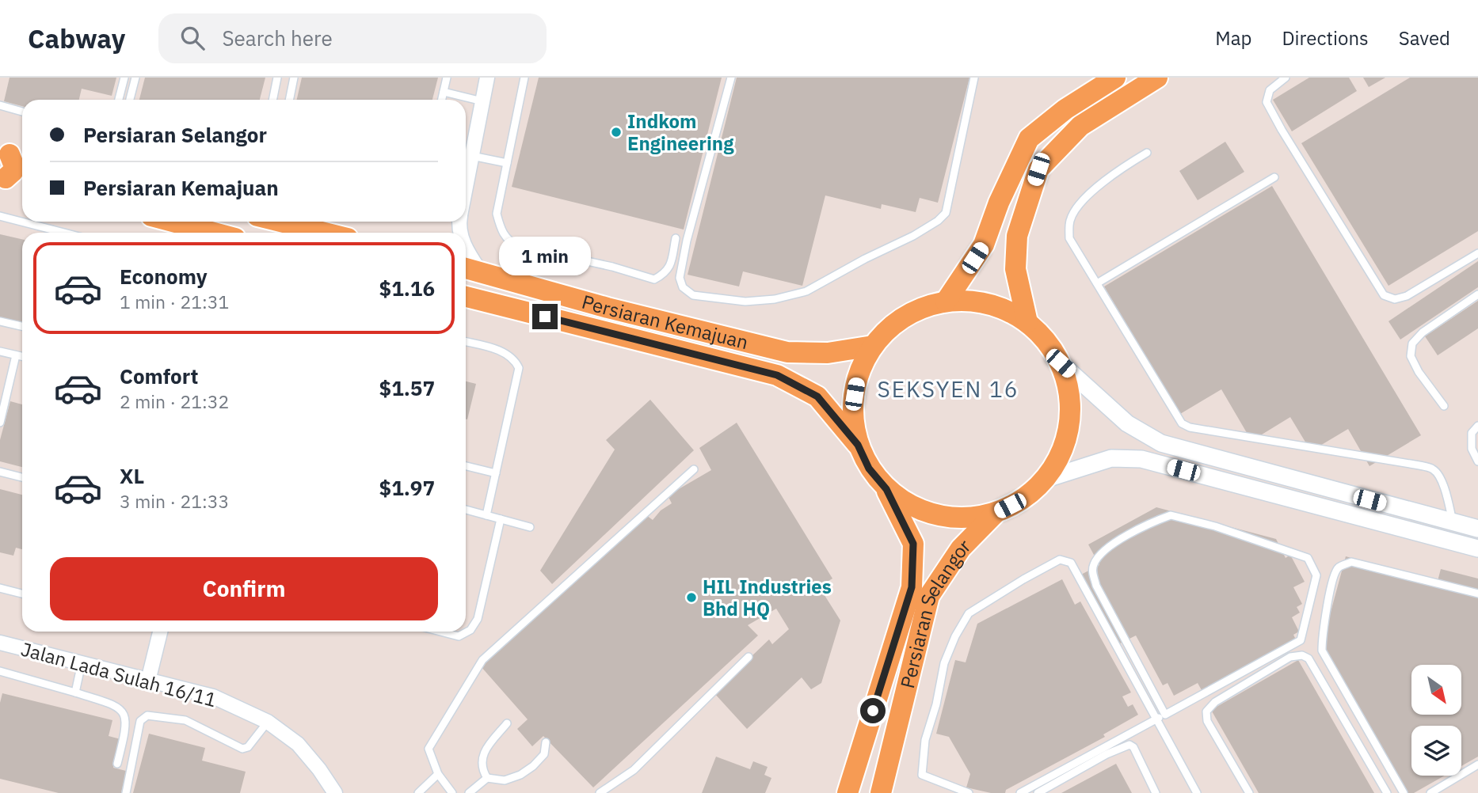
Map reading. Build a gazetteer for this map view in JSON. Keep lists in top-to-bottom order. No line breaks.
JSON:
{"streets":{"main road":["Persiaran Kemajuan","Persiaran Selangor"],"street":["Jalan Lada Sulah 16/11"]},"districts":["SEKSYEN 16"],"places":["Indkom Engineering","HIL Industries Bhd HQ"],"north":"bottom right","page":{"header":"Cabway","search":"Search here","nav":["Map","Directions","Saved"],"banner":["Persiaran Selangor","Persiaran Kemajuan"],"bubble":"1 min","list":[{"name":"Economy","note":"1 min · 21:31","value":"$1.16"},{"name":"Comfort","note":"2 min · 21:32","value":"$1.57"},{"name":"XL","note":"3 min · 21:33","value":"$1.97"}],"buttons":"Confirm"}}
